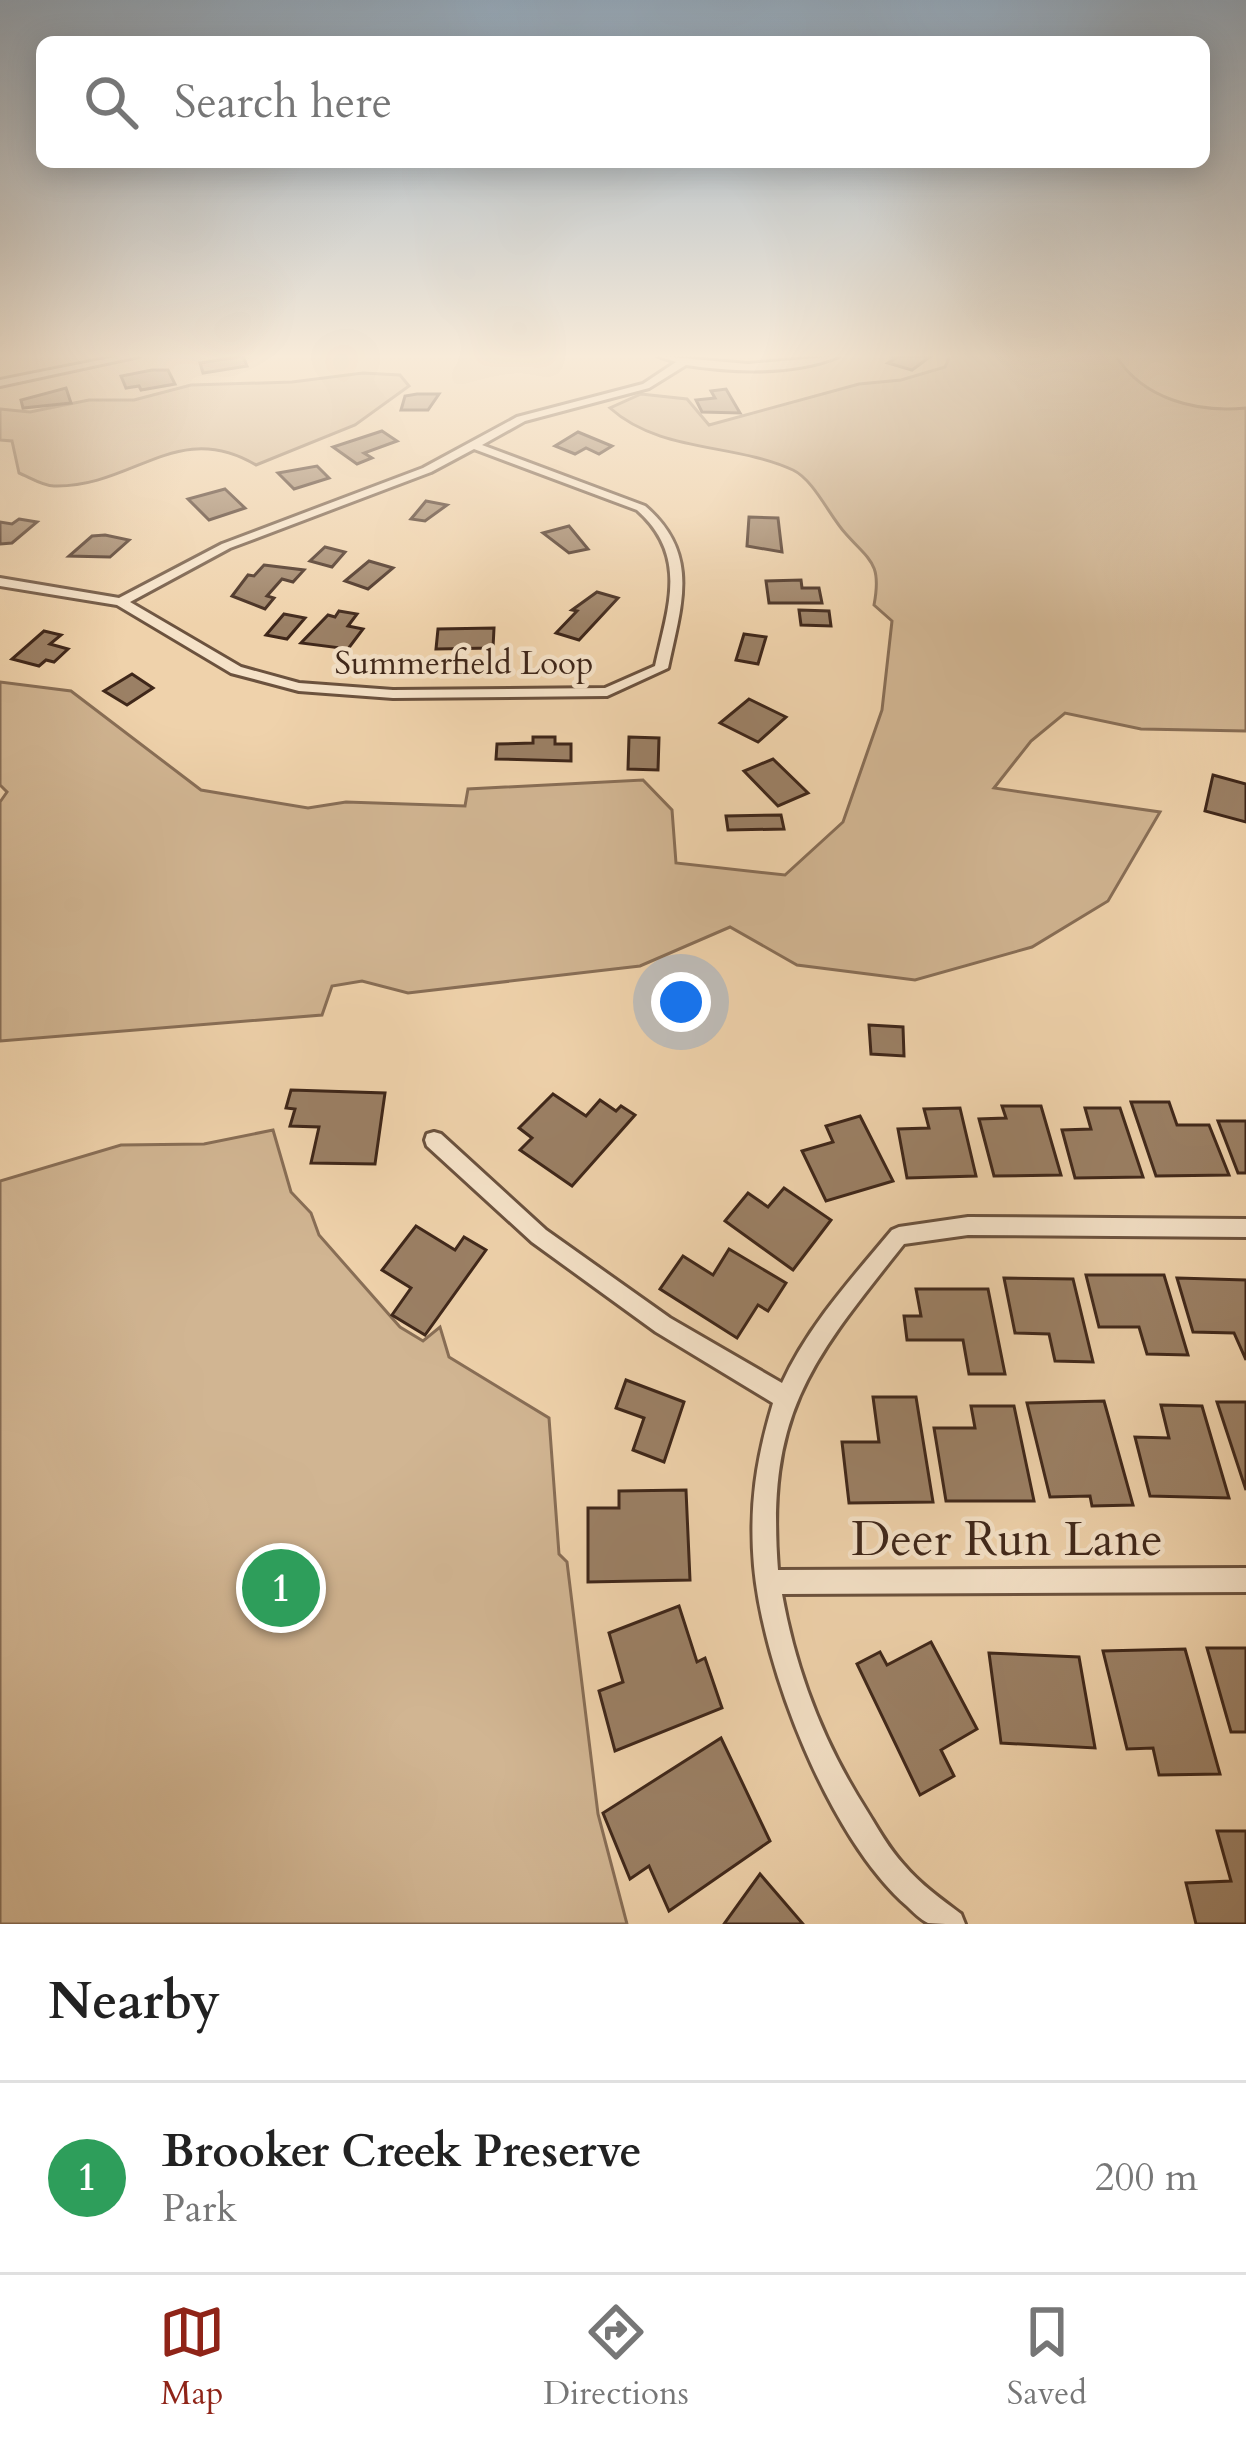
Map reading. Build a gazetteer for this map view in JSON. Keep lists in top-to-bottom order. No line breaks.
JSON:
{"streets":{"street":["Summerfield Loop","Deer Run Lane"]},"page":{"search":"Search here","pins":"1","heading":"Nearby","list":[{"mark":"1","name":"Brooker Creek Preserve","note":"Park","value":"200 m"}],"nav":["Map","Directions","Saved"]}}
